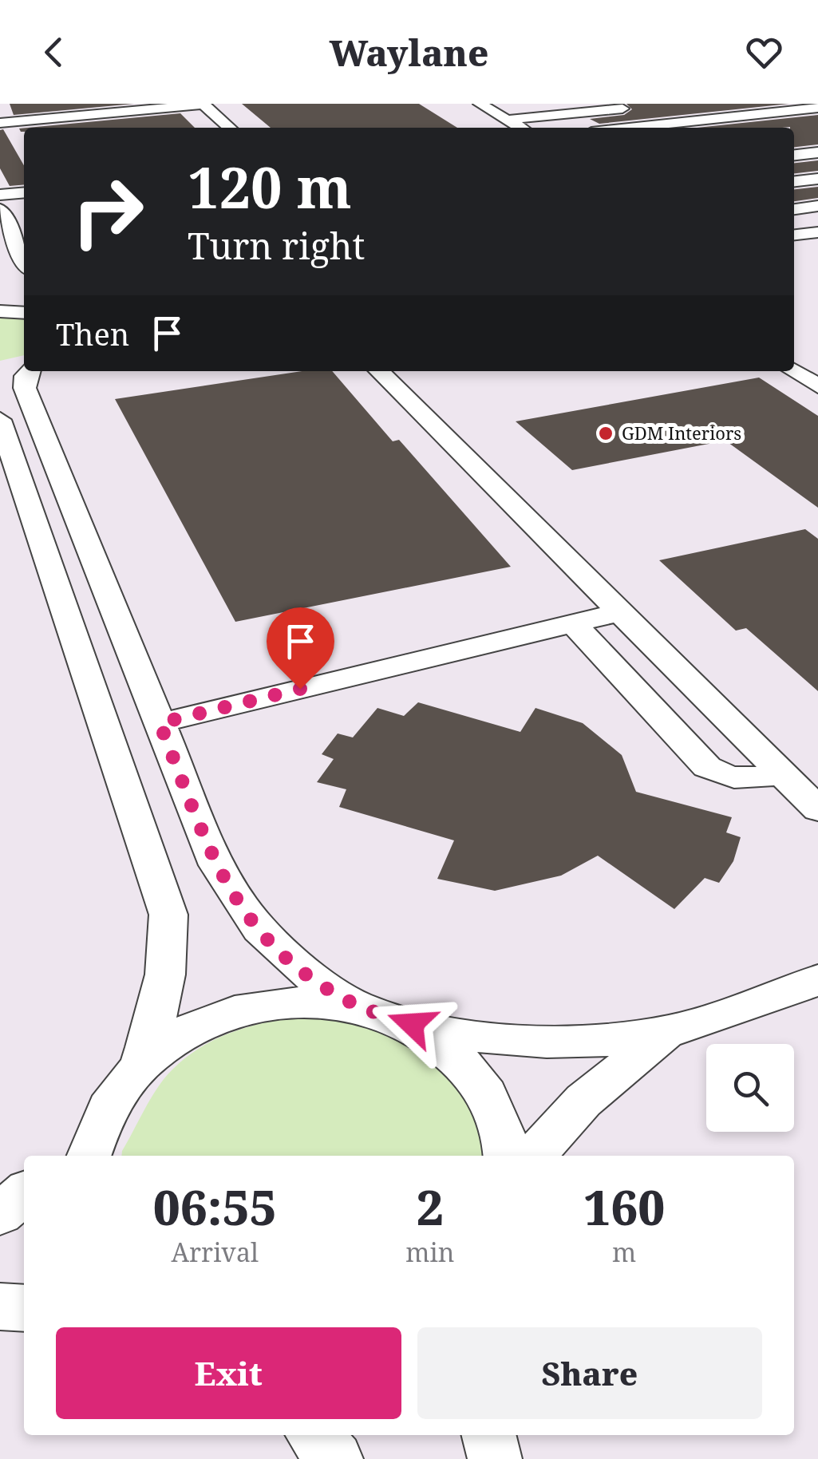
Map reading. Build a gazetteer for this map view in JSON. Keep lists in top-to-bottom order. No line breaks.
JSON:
{"places":["GDM Interiors"],"page":{"header":"Waylane","turn":["120 m","Turn right"],"then":"Then","eta":["06:55","Arrival","2","min","160","m"],"buttons":["Exit","Share"]}}
